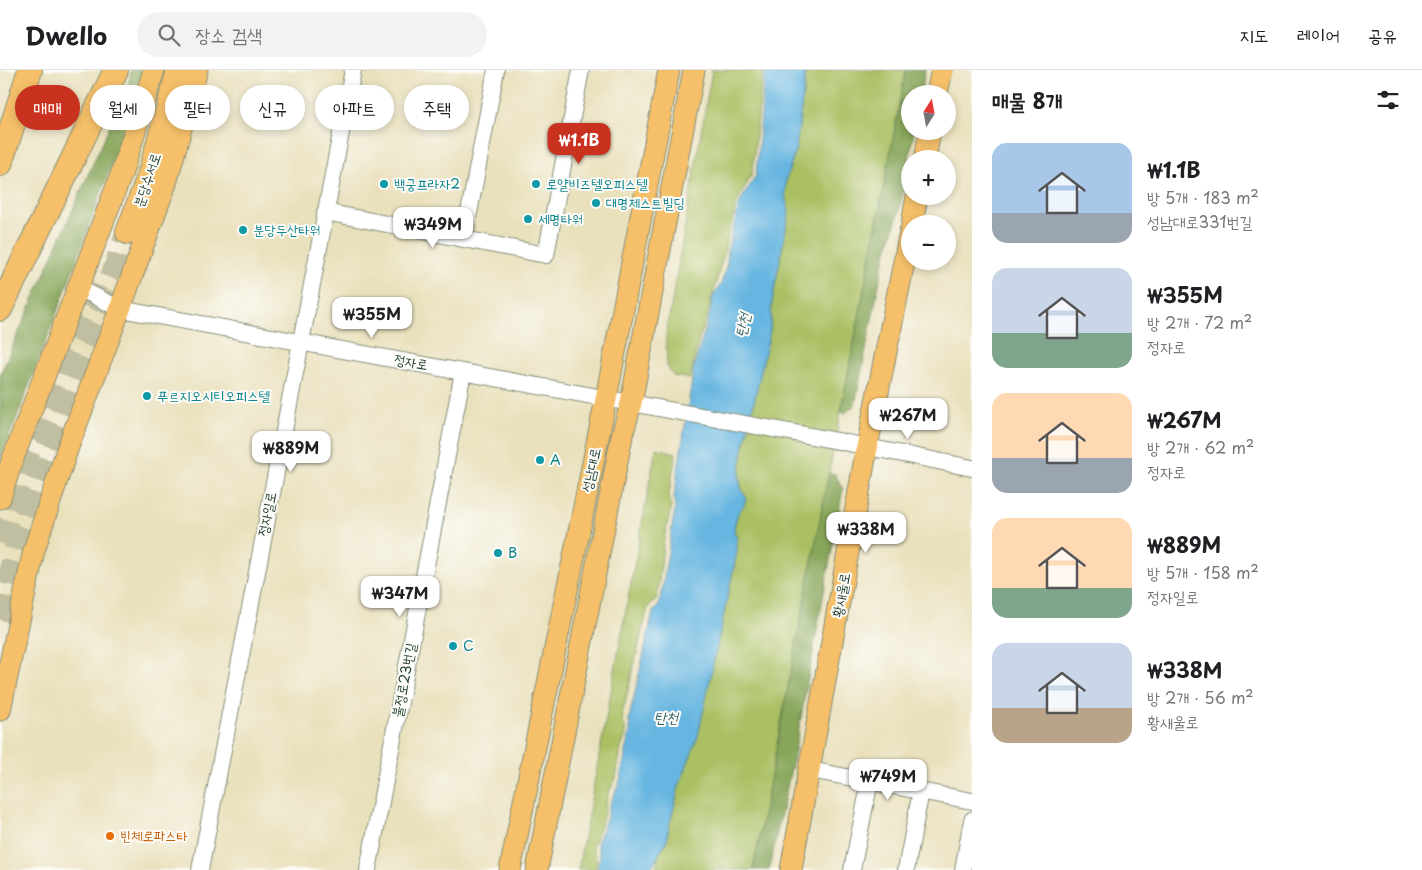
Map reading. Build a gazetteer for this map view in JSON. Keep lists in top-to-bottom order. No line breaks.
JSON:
{"streets":{"highway":["분당수서로"],"main road":["성남대로","황새울로"],"street":["정자로","정자일로","불정로23번길"]},"crossings":[["정자로","성남대로"],["정자로","정자일로"],["정자로","황새울로"],["정자로","불정로23번길"]],"water":["탄천"],"places":["백궁프라자2","로얄비즈텔오피스텔","대명제스트빌딩","세명타워","분당두산타워","푸르지오시티오피스텔","A","B","C","빈체로파스타"],"north":"top","page":{"header":"Dwello","search":"장소 검색","nav":["지도","레이어","공유"],"heading":"매물 8개","map_buttons":["+","−"],"chip":["매매","월세","필터","신규","아파트","주택"],"price":["₩1.1B","₩349M","₩355M","₩267M","₩889M","₩338M","₩347M","₩749M"],"list":[{"name":"₩1.1B","note":"방 5개 · 183 m² · 성남대로331번길"},{"name":"₩355M","note":"방 2개 · 72 m² · 정자로"},{"name":"₩267M","note":"방 2개 · 62 m² · 정자로"},{"name":"₩889M","note":"방 5개 · 158 m² · 정자일로"},{"name":"₩338M","note":"방 2개 · 56 m² · 황새울로"}]}}
